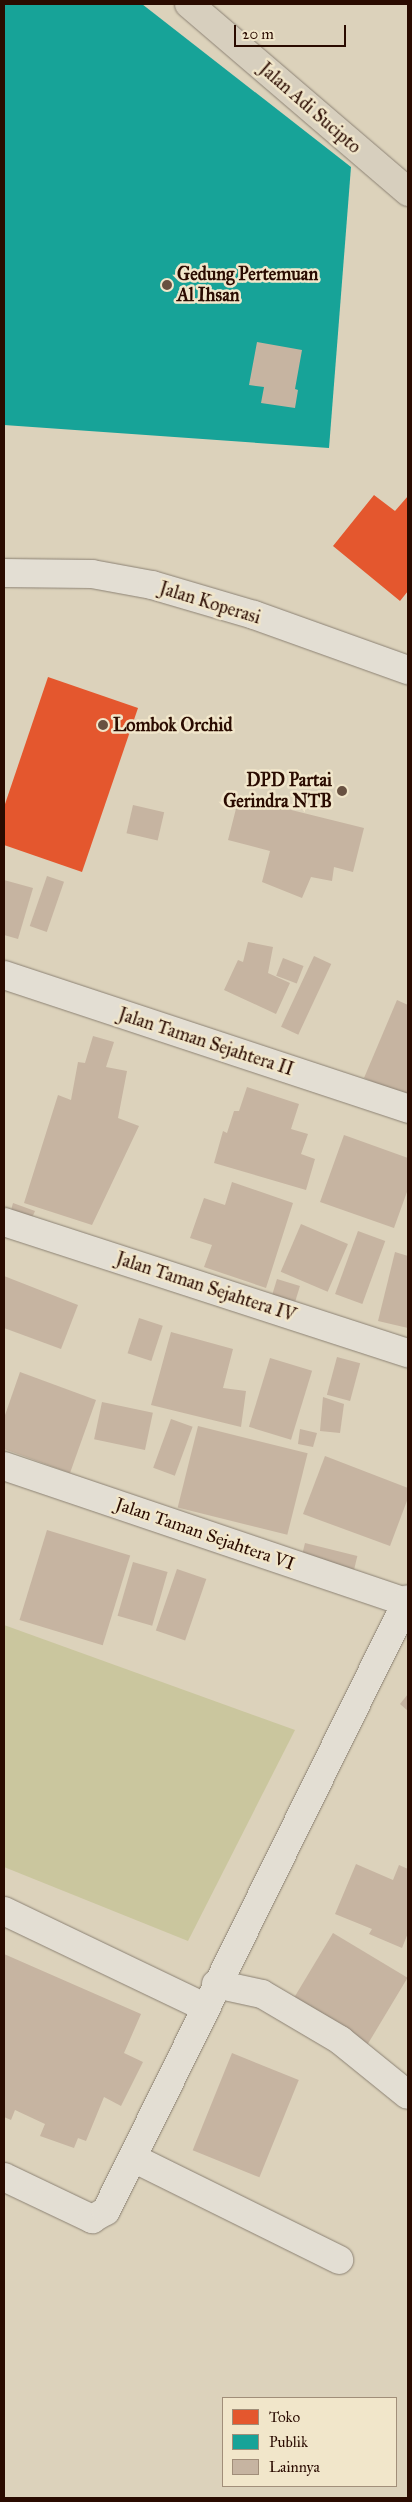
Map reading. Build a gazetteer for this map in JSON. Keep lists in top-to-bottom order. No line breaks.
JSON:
{"streets":{"highway":["Jalan Adi Sucipto"],"street":["Jalan Koperasi","Jalan Taman Sejahtera II","Jalan Taman Sejahtera IV","Jalan Taman Sejahtera VI"]},"places":["Gedung Pertemuan Al Ihsan","Lombok Orchid","DPD Partai Gerindra NTB"],"legend":["Toko","Publik","Lainnya"],"scale_bar":"20 m"}
